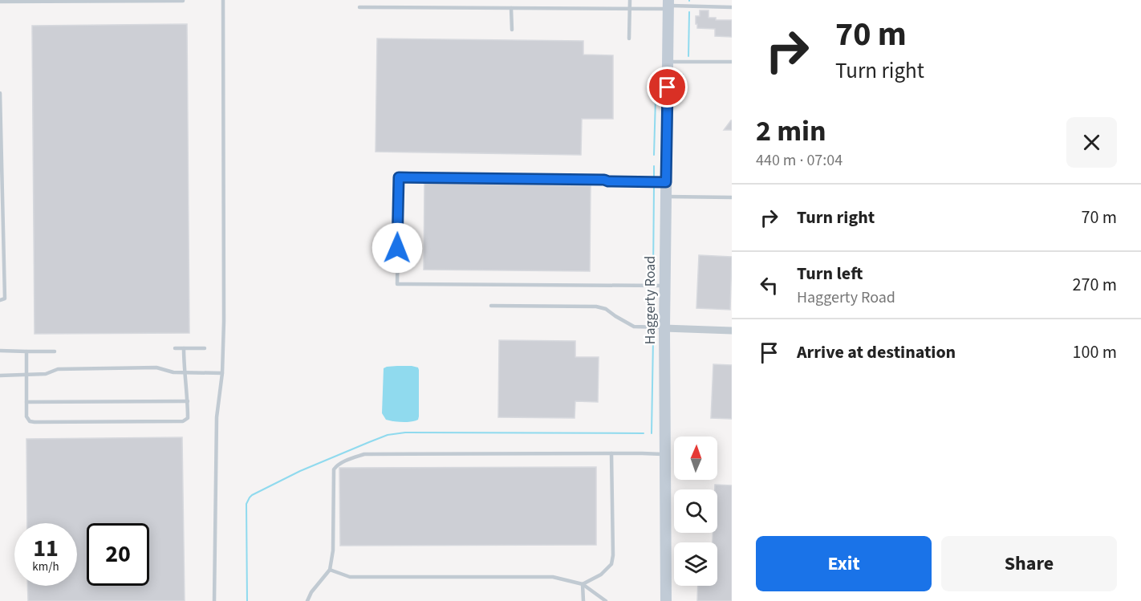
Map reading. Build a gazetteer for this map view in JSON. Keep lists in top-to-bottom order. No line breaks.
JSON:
{"streets":{"main road":["Haggerty Road"]},"north":"top","page":{"turn":["70 m","Turn right"],"heading":["2 min","440 m · 07:04"],"list":[{"name":"Turn right","value":"70 m"},{"name":"Turn left","note":"Haggerty Road","value":"270 m"},{"name":"Arrive at destination","value":"100 m"}],"speed":"11 km/h","limit":"20","buttons":["Exit","Share"]}}
